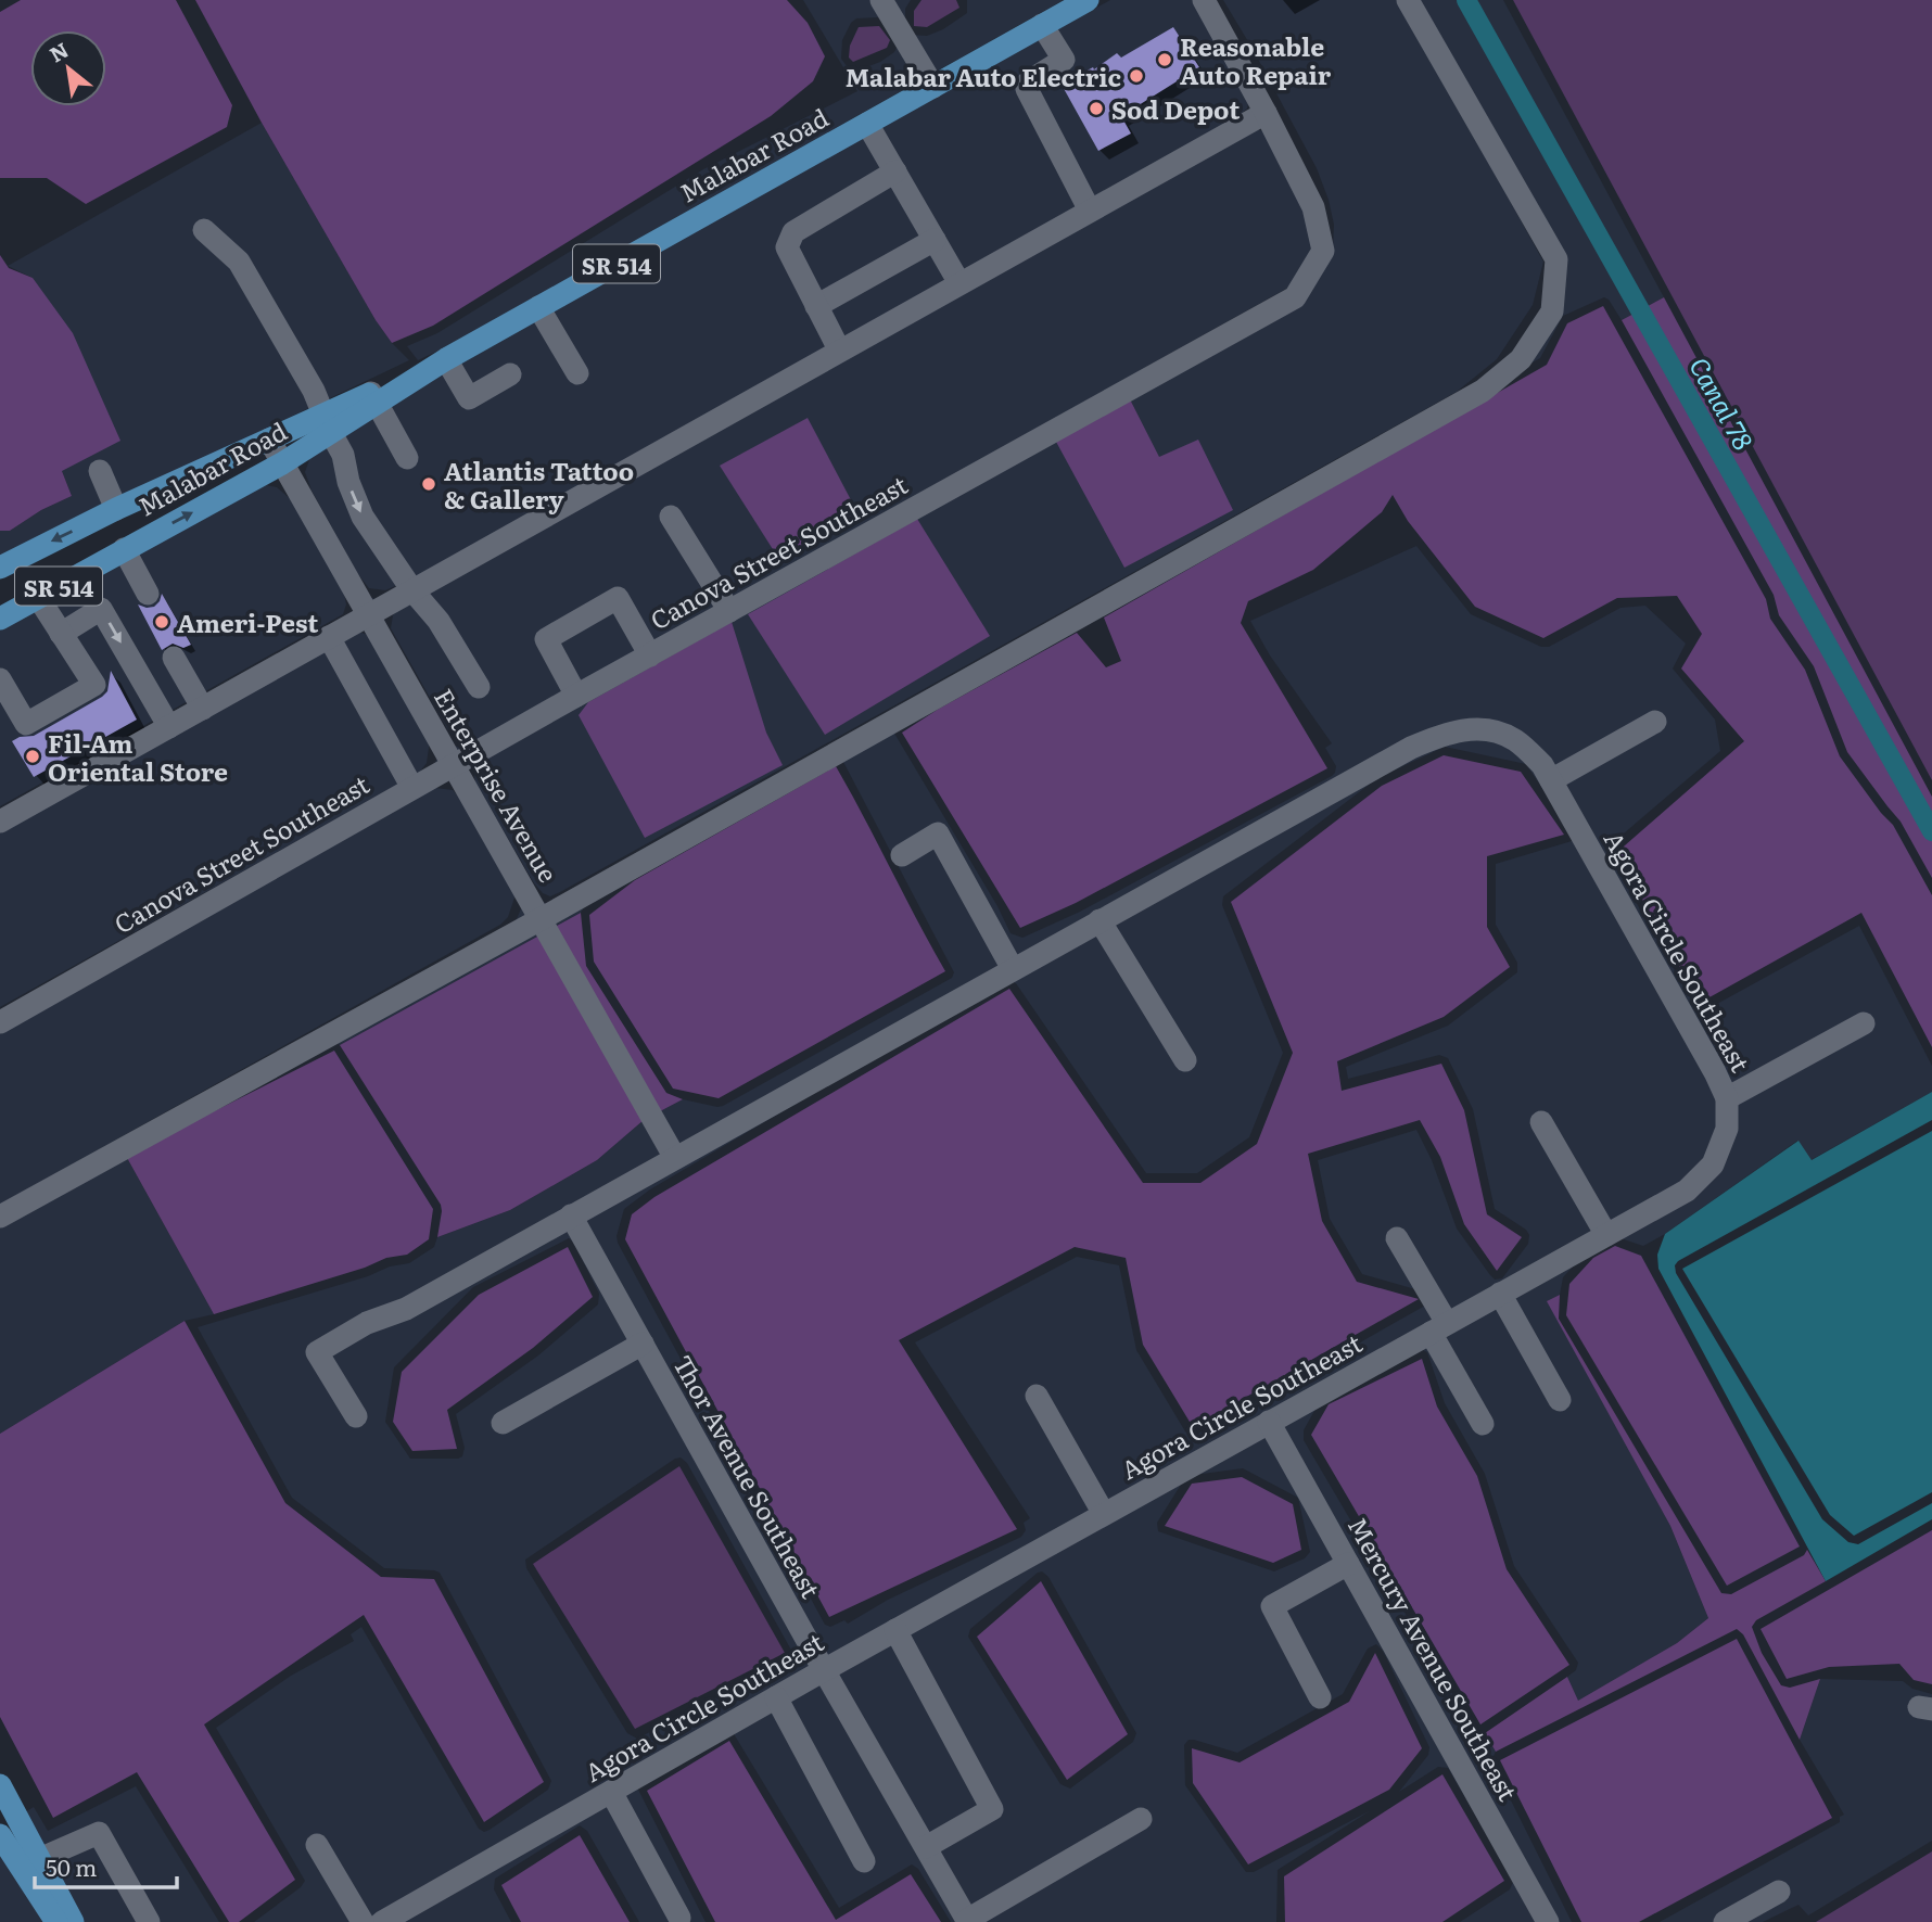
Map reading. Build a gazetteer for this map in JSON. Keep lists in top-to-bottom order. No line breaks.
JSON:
{"streets":{"main road":["Malabar Road","SR 514"],"street":["Canova Street Southeast","Enterprise Avenue","Agora Circle Southeast","Thor Avenue Southeast","Mercury Avenue Southeast"]},"crossings":[["Malabar Road","Enterprise Avenue"],["Canova Street Southeast","Enterprise Avenue"],["Enterprise Avenue","Agora Circle Southeast"],["Agora Circle Southeast","Thor Avenue Southeast"],["Agora Circle Southeast","Mercury Avenue Southeast"]],"water":["Canal 78"],"places":["Reasonable Auto Repair","Malabar Auto Electric","Sod Depot","Atlantis Tattoo & Gallery","Ameri-Pest","Fil-Am Oriental Store"],"scale_bar":"50 m","north":"top left"}
